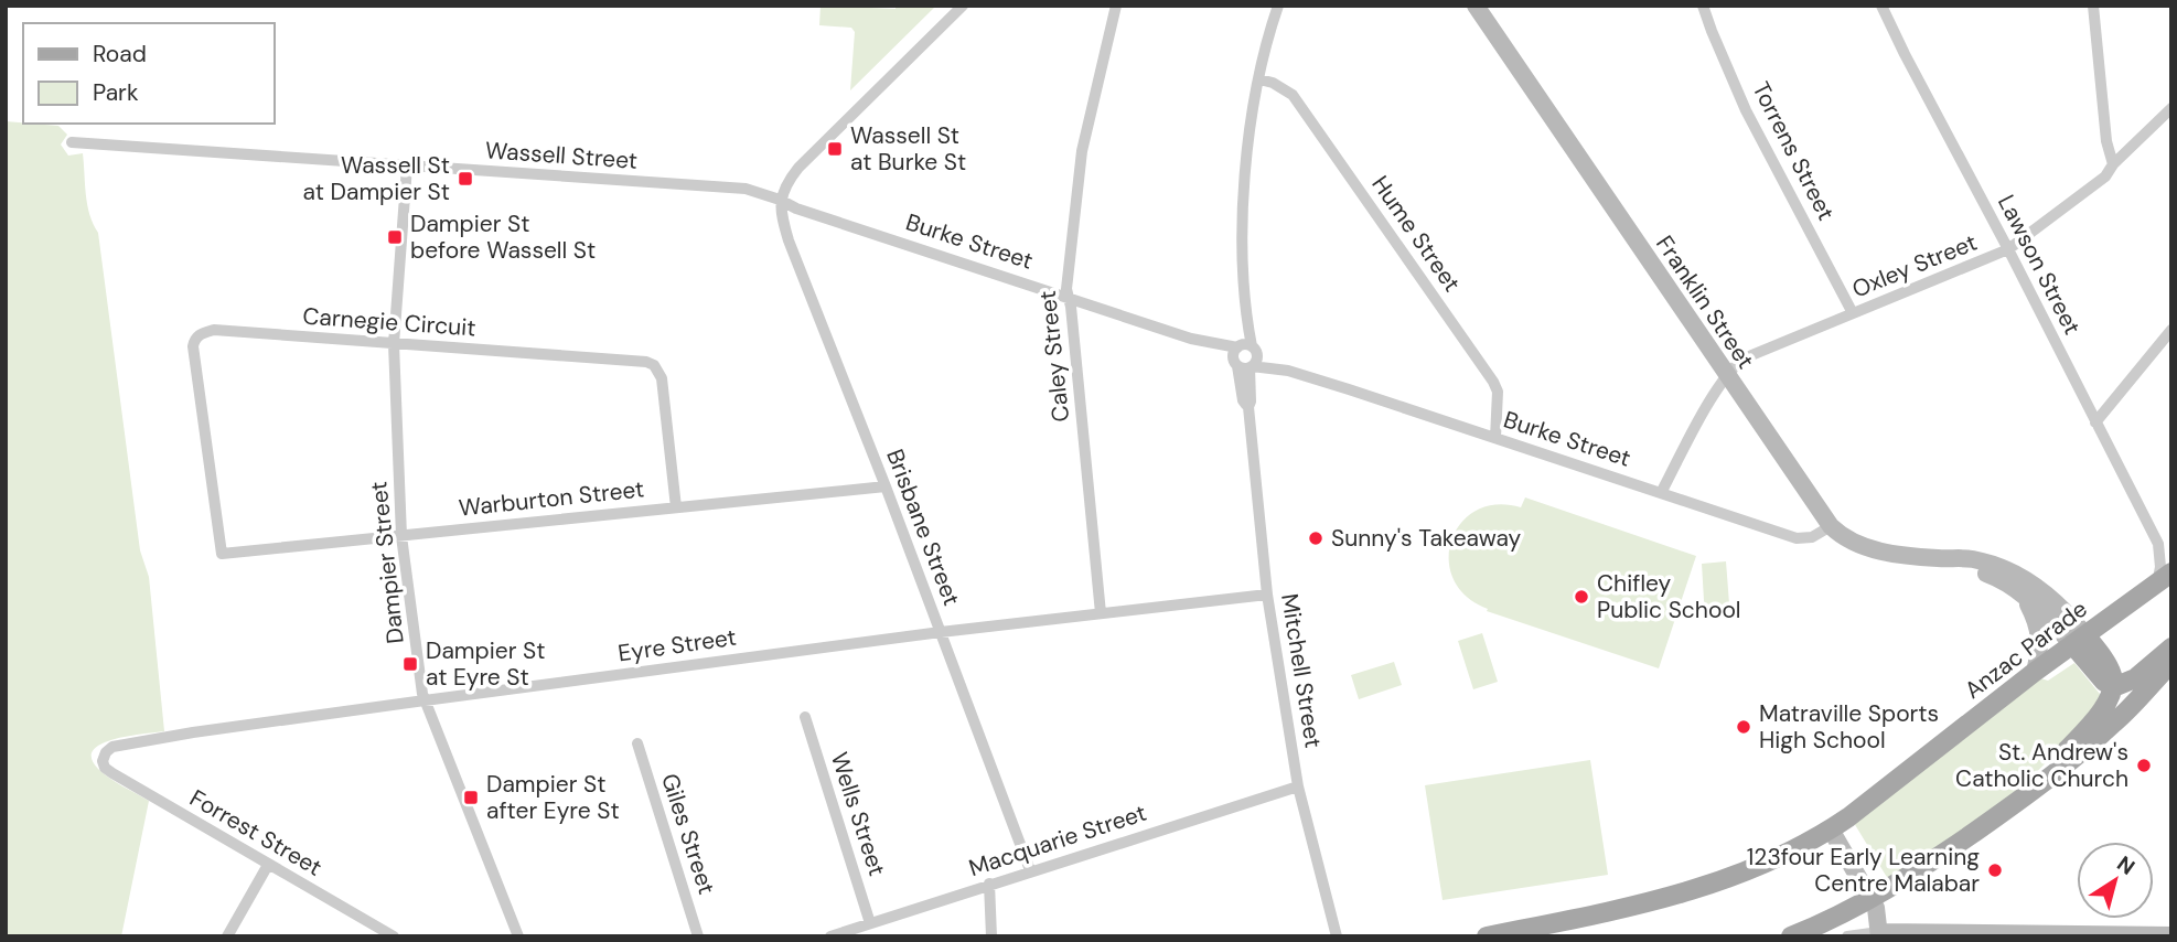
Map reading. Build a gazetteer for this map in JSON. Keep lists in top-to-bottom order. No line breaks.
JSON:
{"streets":{"main road":["Anzac Parade"],"street":["Torrens Street","Wassell Street","Hume Street","Burke Street","Lawson Street","Oxley Street","Franklin Street","Carnegie Circuit","Caley Street","Warburton Street","Brisbane Street","Dampier Street","Eyre Street","Mitchell Street","Wells Street","Forrest Street","Giles Street","Macquarie Street"]},"crossings":[["Torrens Street","Oxley Street"],["Wassell Street","Burke Street"],["Wassell Street","Brisbane Street"],["Wassell Street","Dampier Street"],["Hume Street","Burke Street"],["Hume Street","Mitchell Street"],["Burke Street","Franklin Street"],["Burke Street","Caley Street"],["Burke Street","Brisbane Street"],["Burke Street","Mitchell Street"],["Lawson Street","Oxley Street"],["Lawson Street","Anzac Parade"],["Oxley Street","Franklin Street"],["Franklin Street","Anzac Parade"],["Carnegie Circuit","Warburton Street"],["Carnegie Circuit","Dampier Street"],["Caley Street","Eyre Street"],["Warburton Street","Brisbane Street"],["Warburton Street","Dampier Street"],["Brisbane Street","Eyre Street"],["Brisbane Street","Macquarie Street"],["Dampier Street","Eyre Street"],["Eyre Street","Mitchell Street"],["Eyre Street","Forrest Street"],["Mitchell Street","Macquarie Street"],["Wells Street","Macquarie Street"]],"places":{"transit":["Wassell St at Burke St","Wassell St at Dampier St","Dampier St before Wassell St","Dampier St at Eyre St","Dampier St after Eyre St"],"other":["Sunny's Takeaway","Chifley Public School","Matraville Sports High School","St. Andrew's Catholic Church","123four Early Learning Centre Malabar"]},"legend":["Road","Park"],"north":"top right"}
